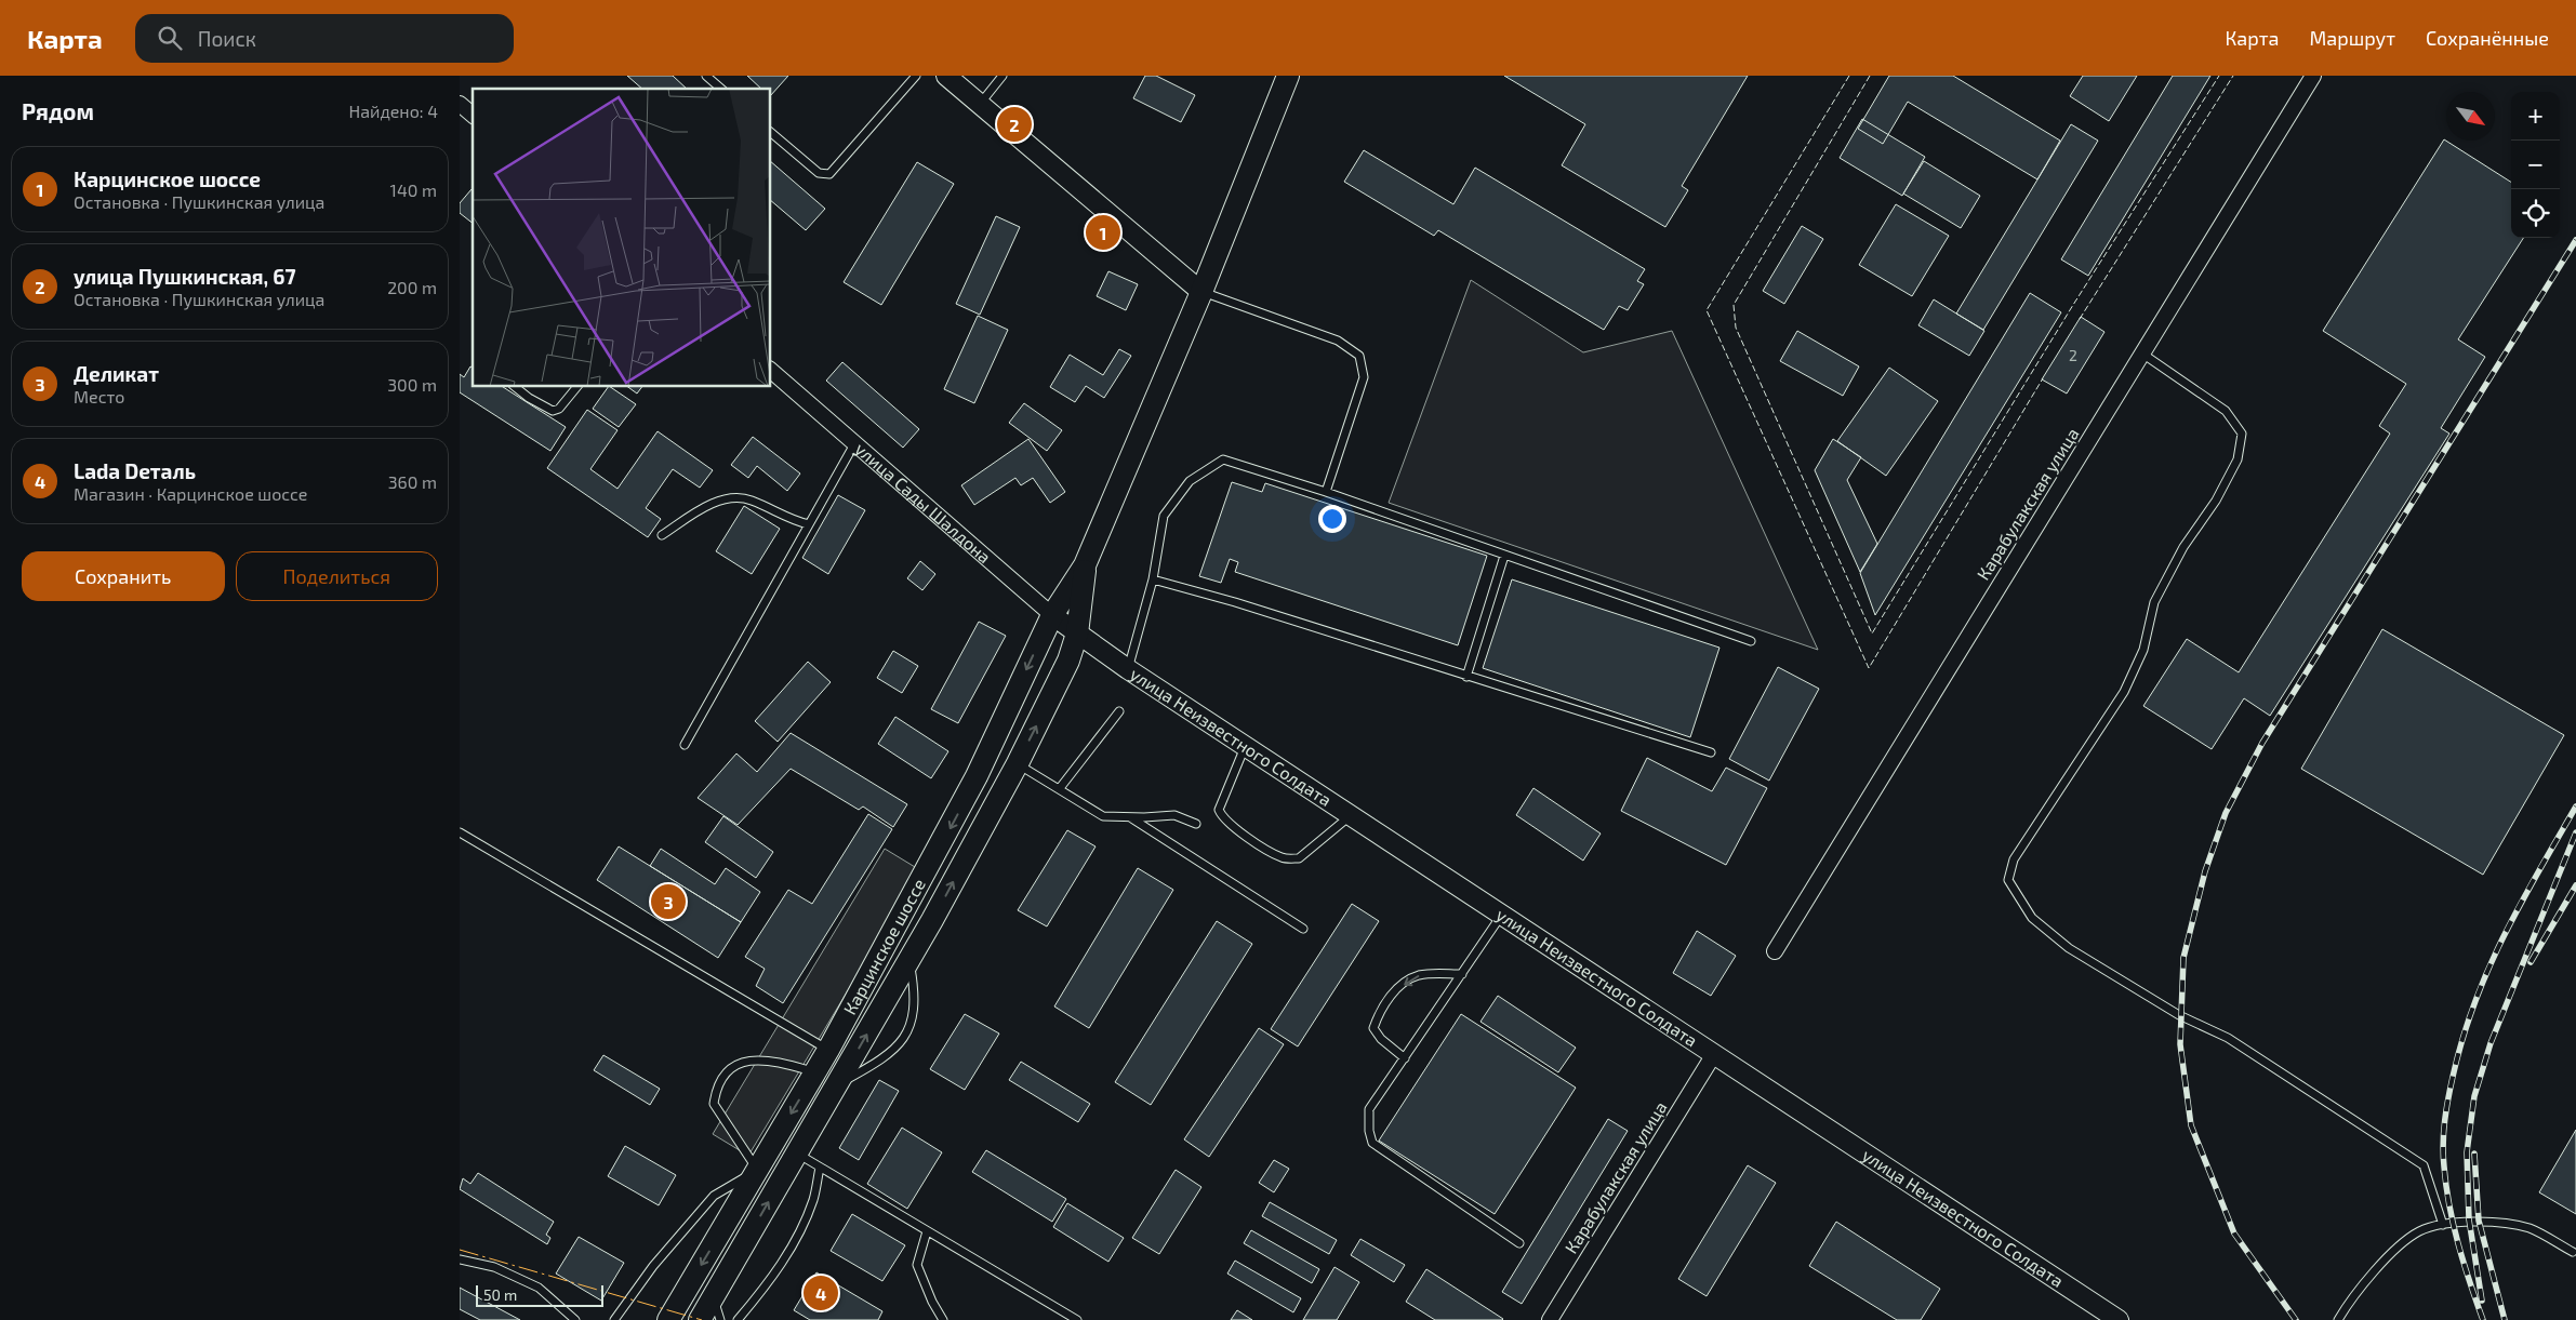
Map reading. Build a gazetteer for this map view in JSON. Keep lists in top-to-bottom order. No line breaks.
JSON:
{"streets":{"main road":["Карцинское шоссе"],"street":["улица Сады Шалдона","Карабулакская улица","улица Неизвестного Солдата"]},"crossings":[["улица Сады Шалдона","улица Неизвестного Солдата"],["улица Сады Шалдона","Карцинское шоссе"],["Карабулакская улица","улица Неизвестного Солдата"],["улица Неизвестного Солдата","Карцинское шоссе"]],"house_numbers":["2"],"scale_bar":"50 m","north":"bottom right","page":{"header":"Карта","search":"Поиск","nav":["Карта","Маршрут","Сохранённые"],"heading":["Рядом","Найдено: 4"],"map_buttons":["+","−"],"pins":["2","1","3","4"],"list":[{"mark":"1","name":"Карцинское шоссе","note":"Остановка · Пушкинская улица","value":"140 m"},{"mark":"2","name":"улица Пушкинская, 67","note":"Остановка · Пушкинская улица","value":"200 m"},{"mark":"3","name":"Деликат","note":"Место","value":"300 m"},{"mark":"4","name":"Lada Dеталь","note":"Магазин · Карцинское шоссе","value":"360 m"}],"buttons":["Сохранить","Поделиться"],"scale":"50 m"}}
